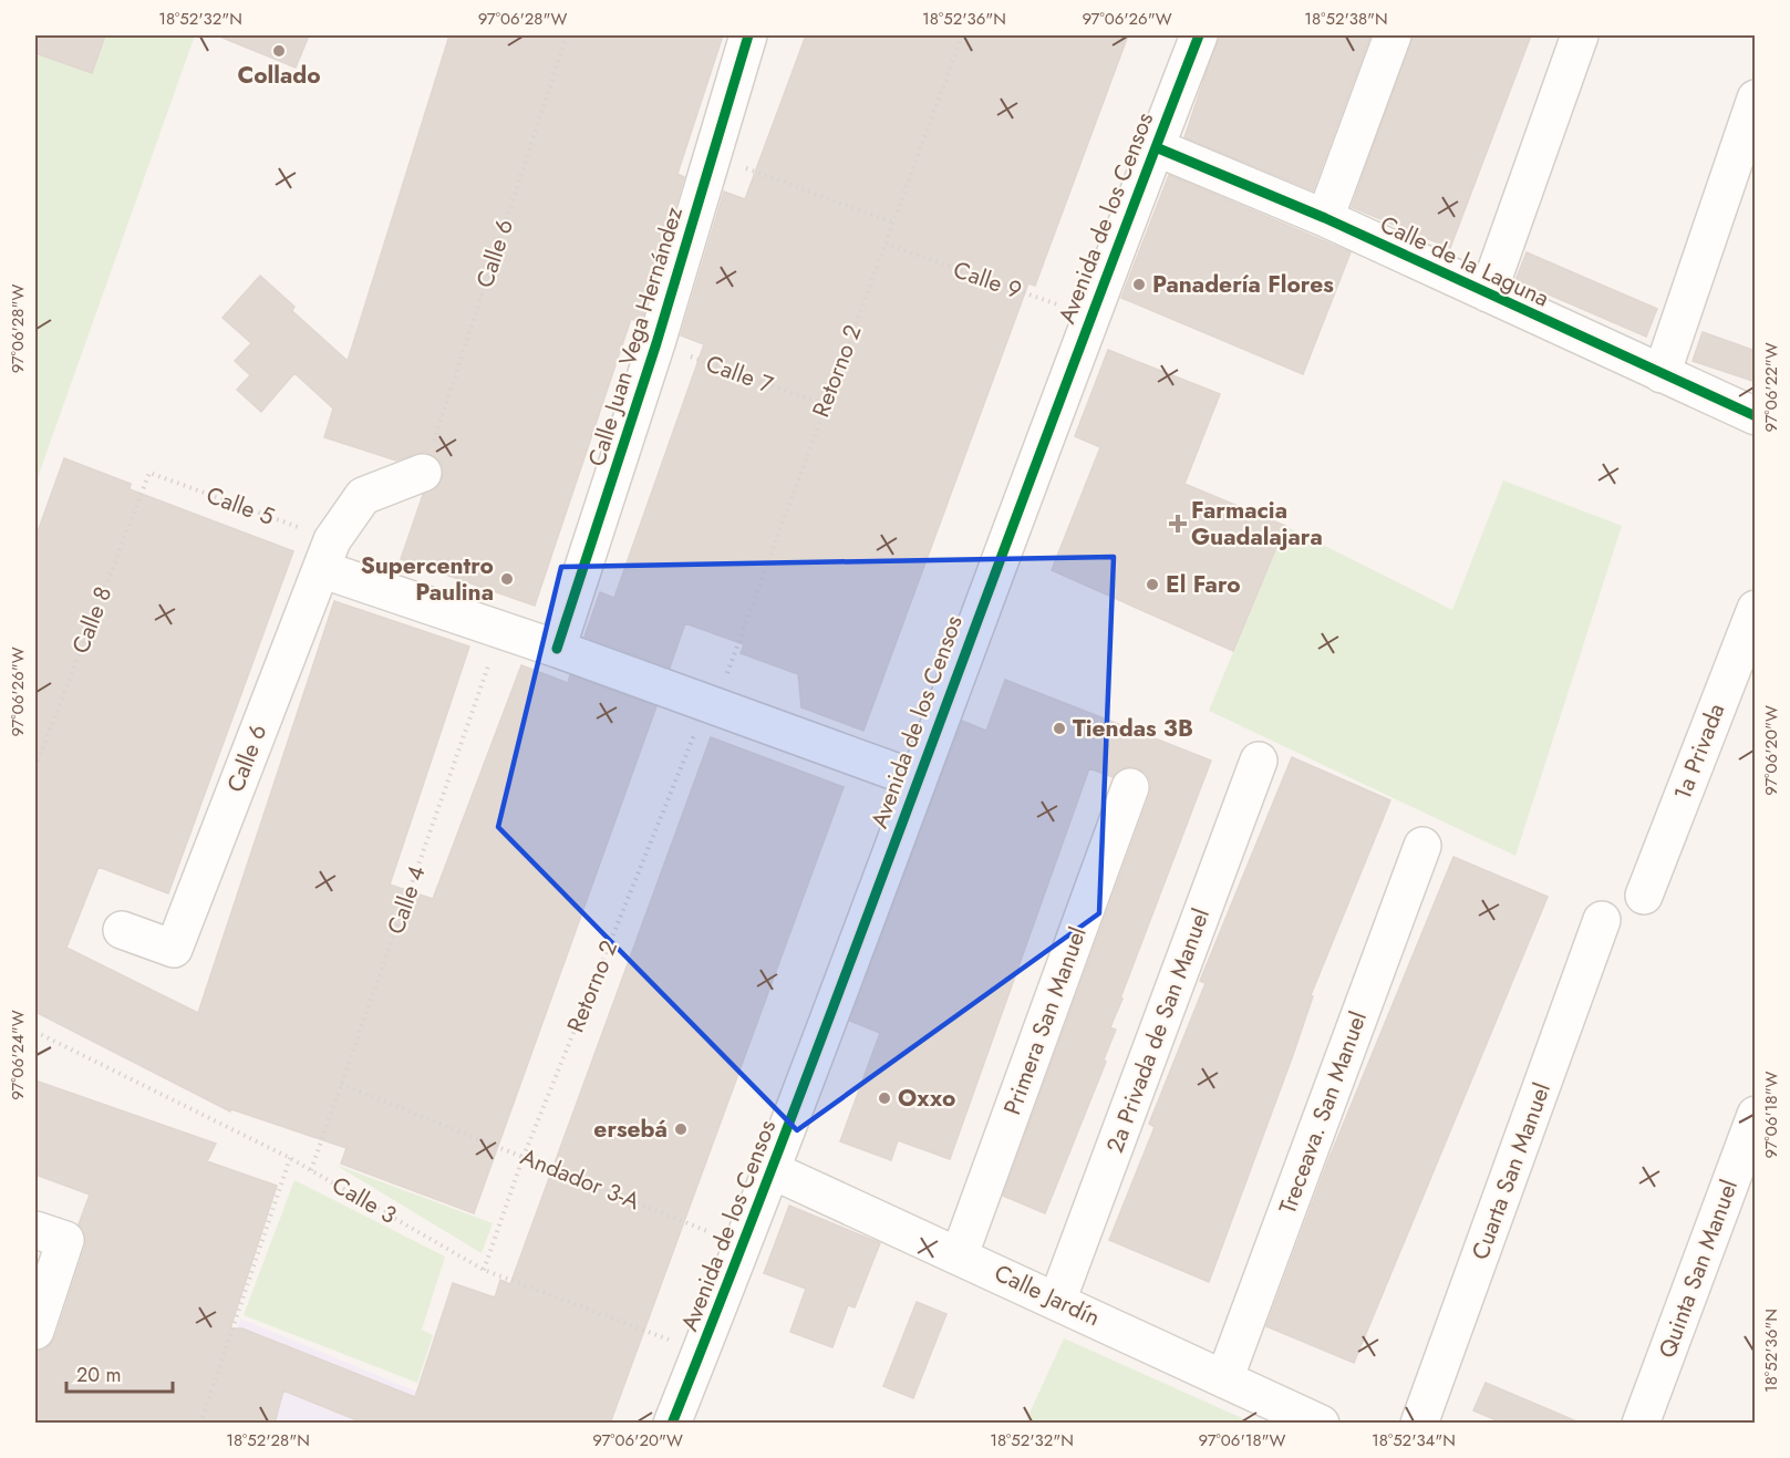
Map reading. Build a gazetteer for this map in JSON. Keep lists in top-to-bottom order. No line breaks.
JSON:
{"streets":{"street":["Avenida de los Censos","Calle 6","Calle de la Laguna","Calle Juan Vega Hernández","1a Privada","Primera San Manuel","2a Privada de San Manuel","Treceava. San Manuel","Cuarta San Manuel","Quinta San Manuel","Calle Jardín"],"path":["Calle 9","Retorno 2","Calle 7","Calle 5","Calle 8","Calle 4","Andador 3-A","Calle 3"]},"crossings":[["Avenida de los Censos","Calle de la Laguna"],["Avenida de los Censos","Calle 9"],["Avenida de los Censos","Andador 3-A"],["Avenida de los Censos","Calle 3"],["Avenida de los Censos","Calle Jardín"],["Calle 6","Calle 5"],["Calle 9","Retorno 2"],["Calle Juan Vega Hernández","Calle 7"],["Retorno 2","Calle 7"],["Retorno 2","Andador 3-A"],["Retorno 2","Calle 3"],["Calle 5","Calle 8"],["Calle 4","Andador 3-A"],["Calle 4","Calle 3"],["Primera San Manuel","Calle Jardín"],["2a Privada de San Manuel","Calle Jardín"],["Treceava. San Manuel","Calle Jardín"]],"places":{"other":["Collado","Panadería Flores","Supercentro Paulina","El Faro","Tiendas 3B","Oxxo","ersebá"],"health":["Farmacia Guadalajara"]},"scale_bar":"20 m","coordinates":["18°52'32\"N","97°06'28\"W","18°52'36\"N","97°06'26\"W","18°52'38\"N","97°06'22\"W","97°06'20\"W","97°06'24\"W","97°06'18\"W","18°52'28\"N","18°52'34\"N"]}
